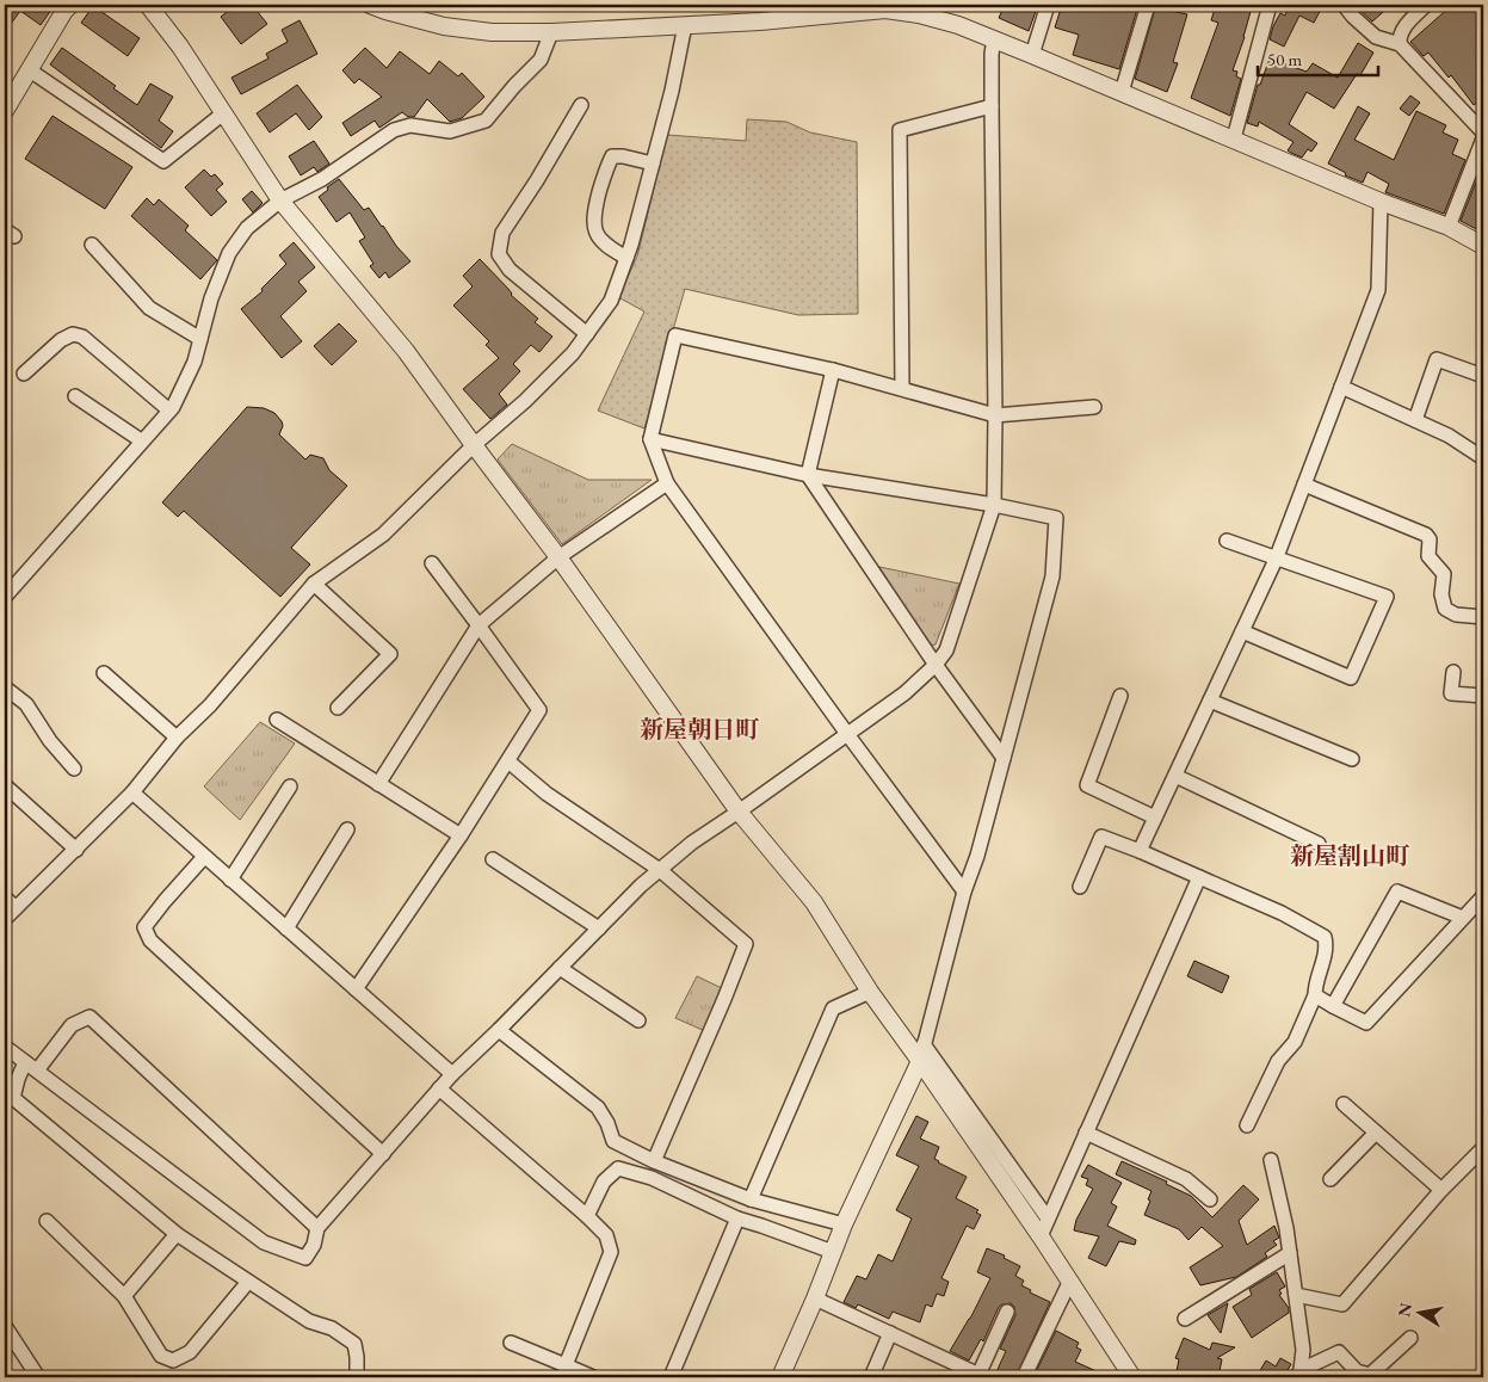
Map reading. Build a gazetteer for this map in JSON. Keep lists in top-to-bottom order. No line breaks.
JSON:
{"districts":["新屋朝日町","新屋割山町"],"scale_bar":"50 m","north":"left"}
